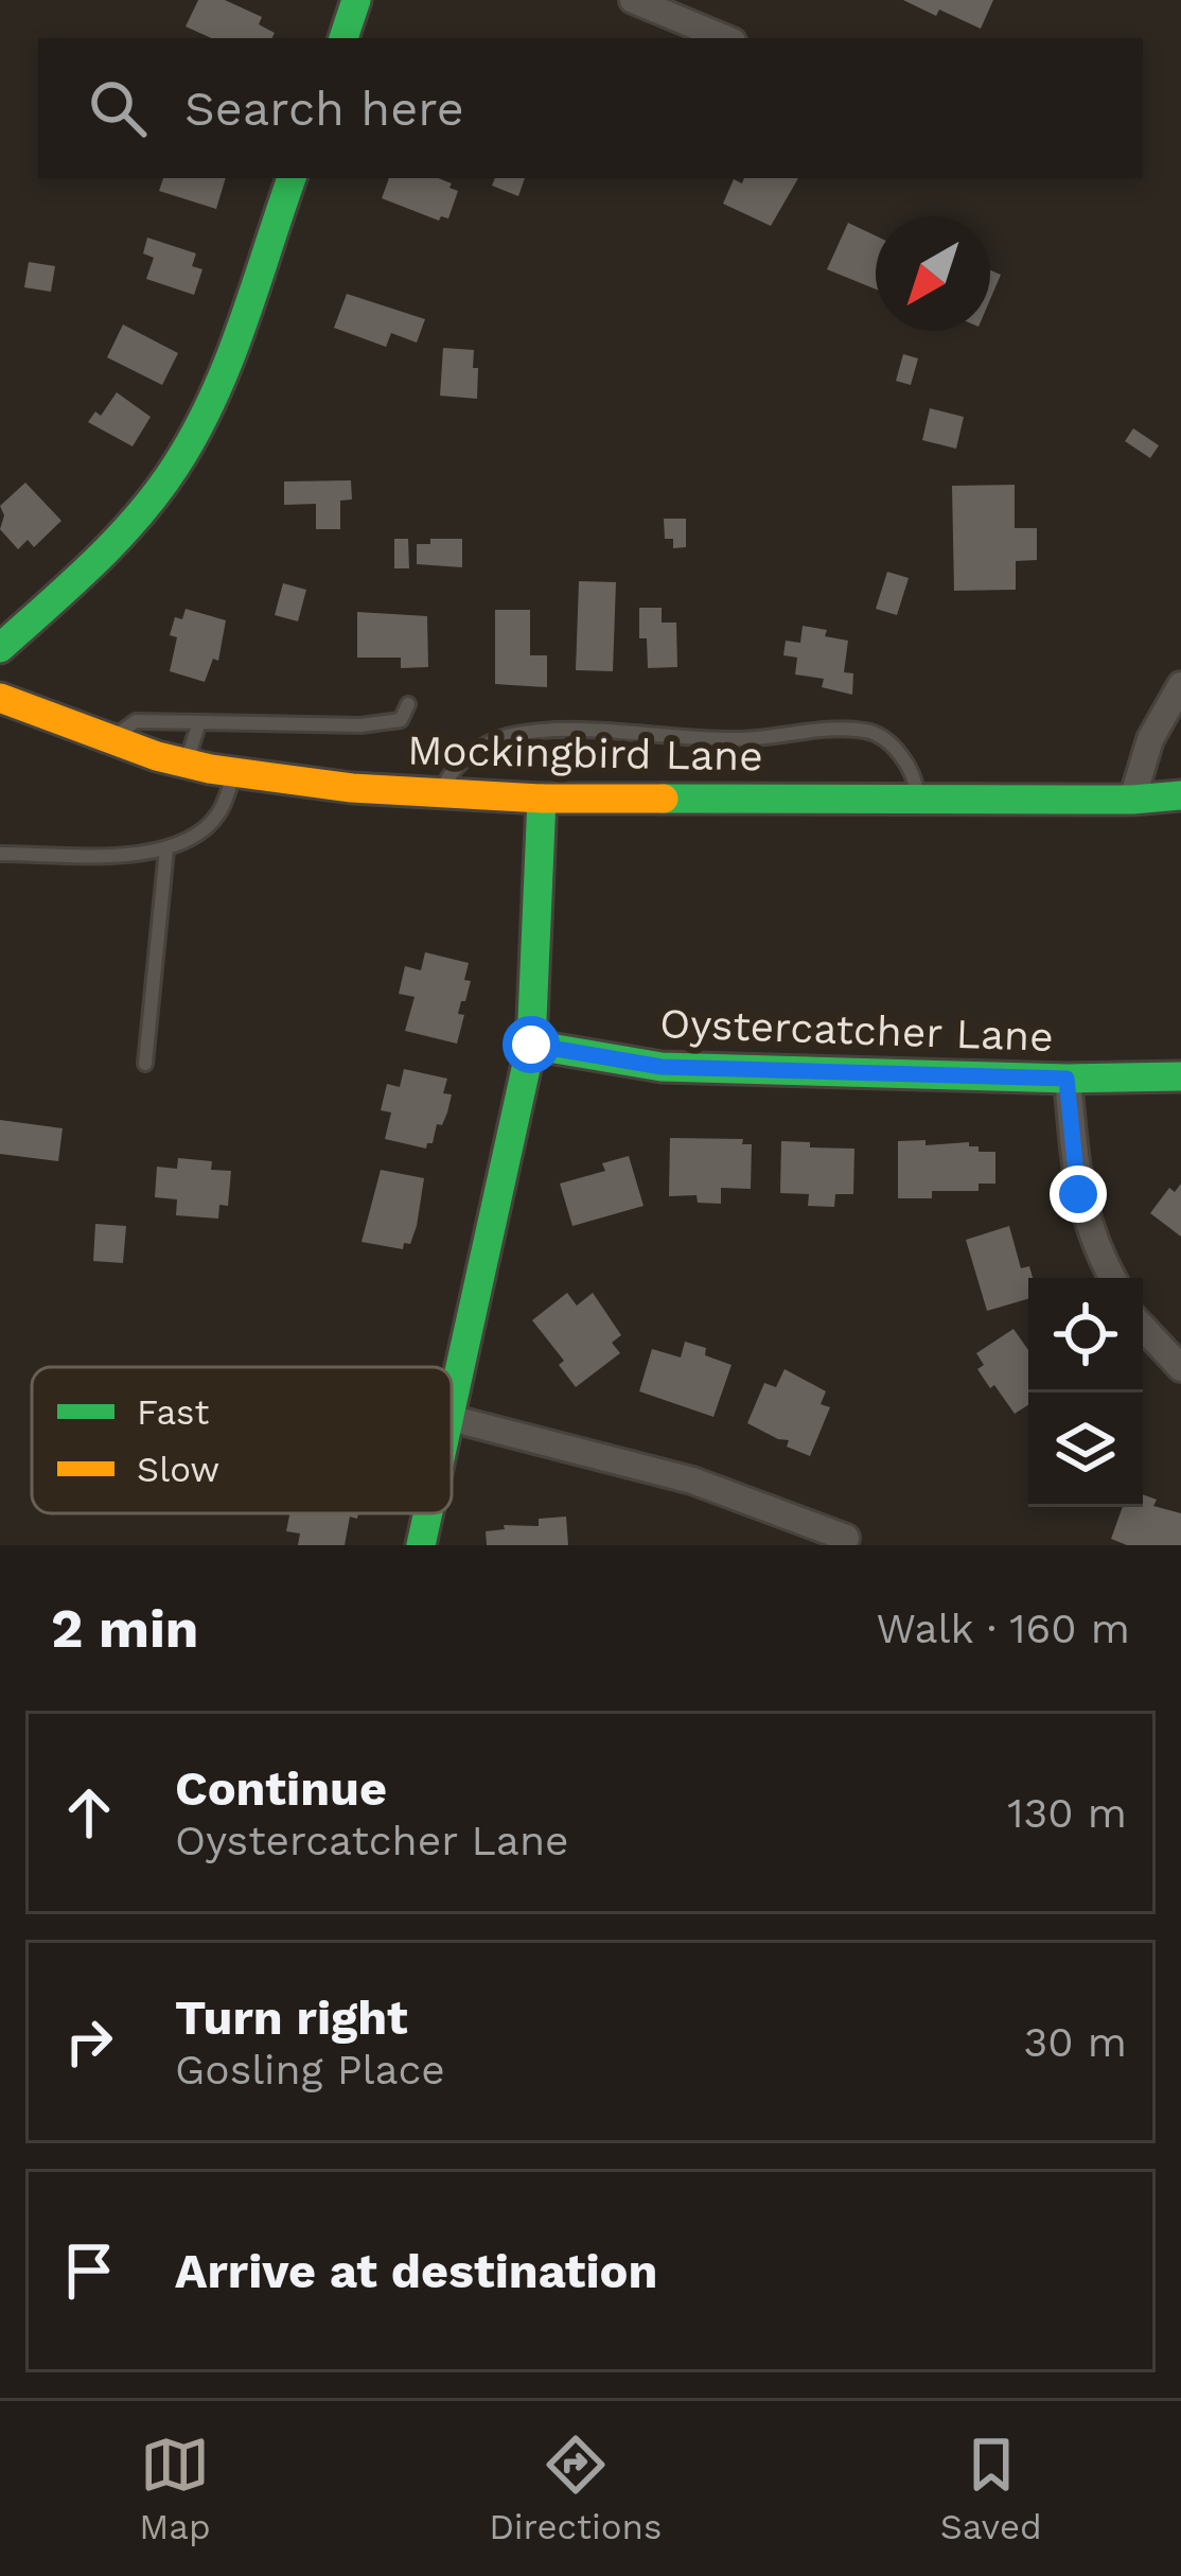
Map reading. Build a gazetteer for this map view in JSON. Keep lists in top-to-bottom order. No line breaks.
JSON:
{"streets":{"street":["Mockingbird Lane","Oystercatcher Lane"]},"legend":["Fast","Slow"],"north":"bottom left","page":{"search":"Search here","heading":["2 min","Walk · 160 m"],"list":[["Continue","Oystercatcher Lane","130 m"],["Turn right","Gosling Place","30 m"],"Arrive at destination"],"nav":["Map","Directions","Saved"]}}
